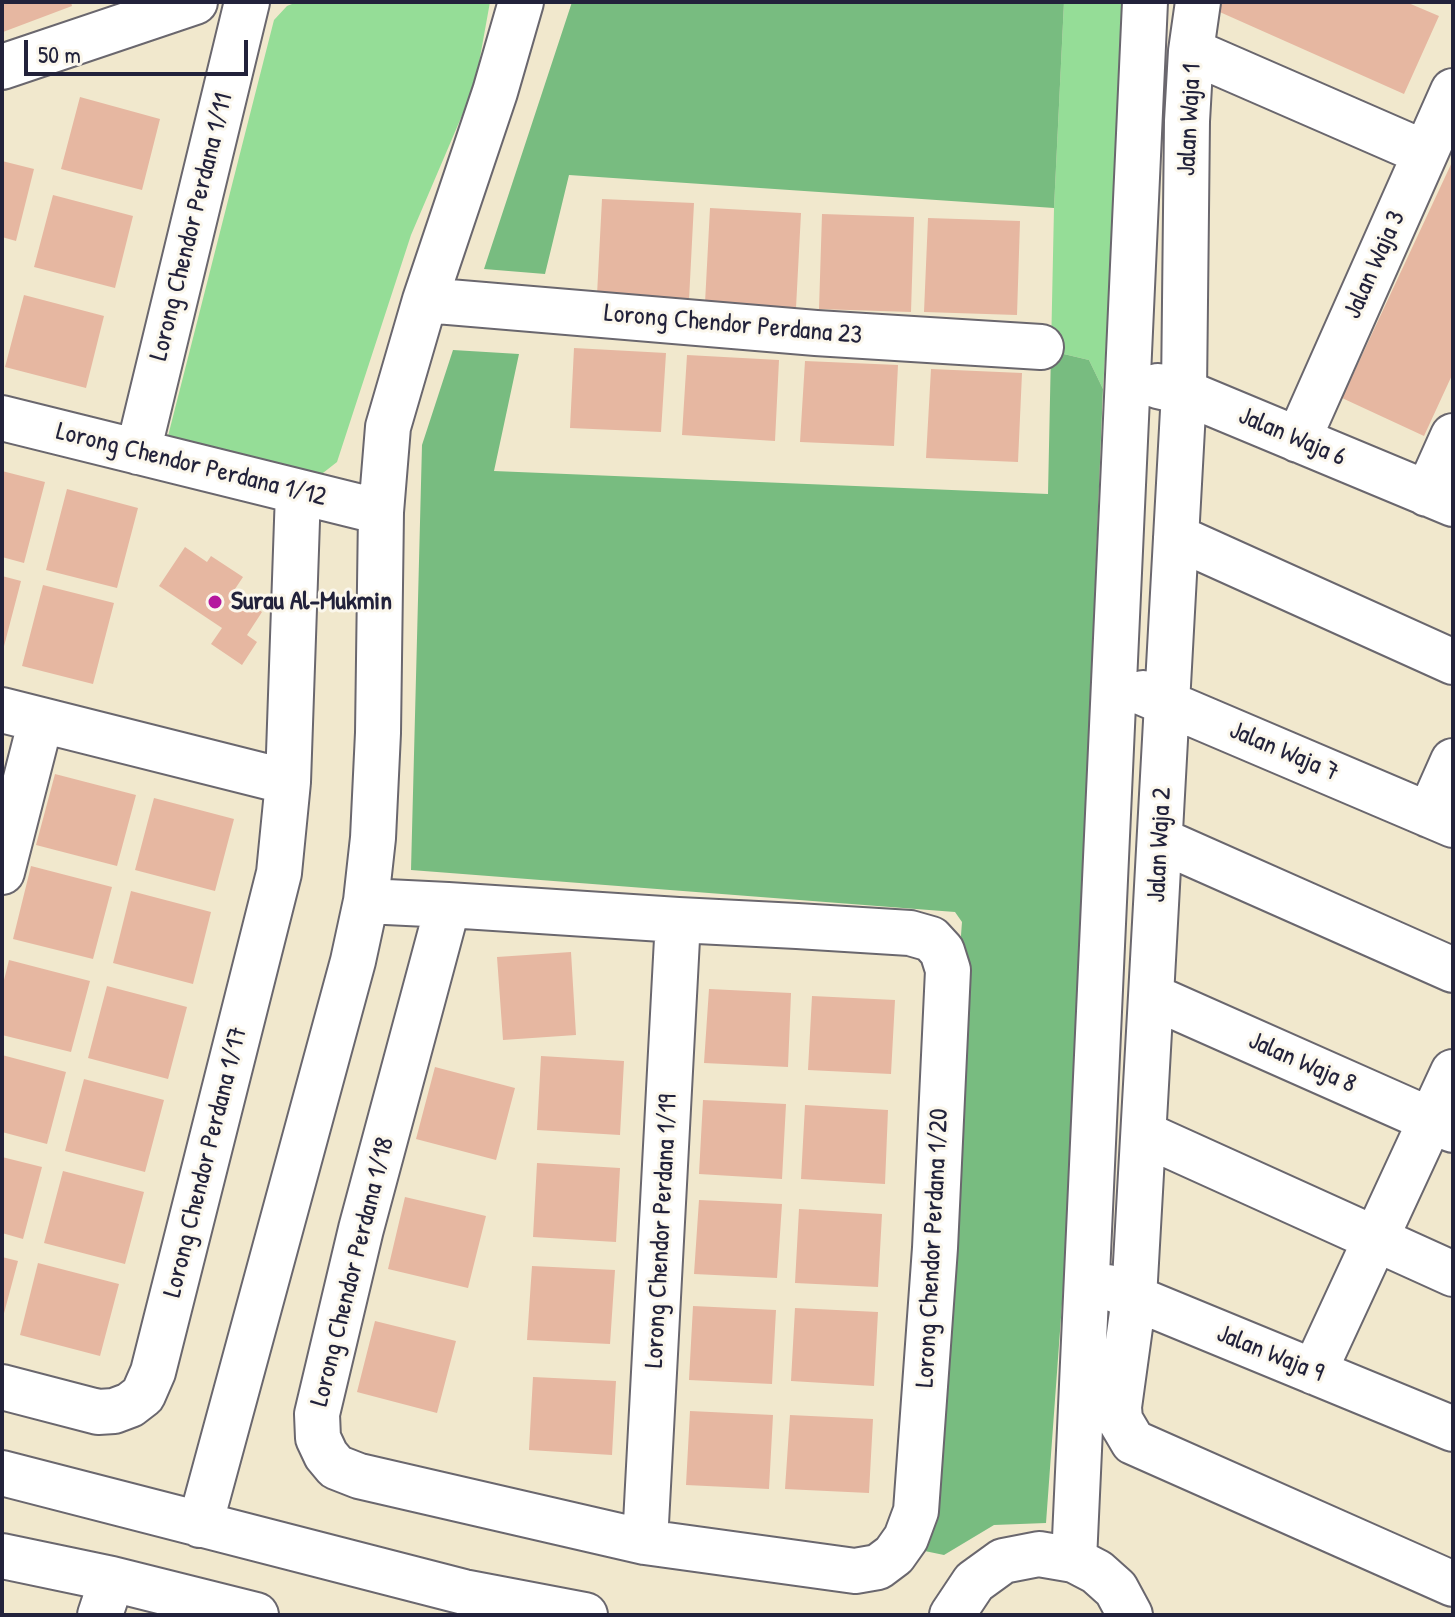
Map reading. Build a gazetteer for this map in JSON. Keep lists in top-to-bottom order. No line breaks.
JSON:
{"streets":{"street":["Jalan Waja 1","Lorong Chendor Perdana 1/11","Jalan Waja 3","Lorong Chendor Perdana 23","Jalan Waja 6","Lorong Chendor Perdana 1/12","Jalan Waja 7","Jalan Waja 2","Jalan Waja 8","Lorong Chendor Perdana 1/17","Lorong Chendor Perdana 1/19","Lorong Chendor Perdana 1/20","Lorong Chendor Perdana 1/18","Jalan Waja 9"]},"crossings":[["Jalan Waja 1","Jalan Waja 3"],["Jalan Waja 1","Jalan Waja 6"],["Jalan Waja 1","Jalan Waja 2"],["Lorong Chendor Perdana 1/11","Lorong Chendor Perdana 1/12"],["Jalan Waja 3","Jalan Waja 6"],["Jalan Waja 6","Jalan Waja 2"],["Jalan Waja 7","Jalan Waja 2"],["Jalan Waja 2","Jalan Waja 8"],["Jalan Waja 2","Jalan Waja 9"],["Lorong Chendor Perdana 1/19","Lorong Chendor Perdana 1/20"],["Lorong Chendor Perdana 1/19","Lorong Chendor Perdana 1/18"],["Lorong Chendor Perdana 1/20","Lorong Chendor Perdana 1/18"]],"places":["Surau Al-Mukmin"],"scale_bar":"50 m"}
